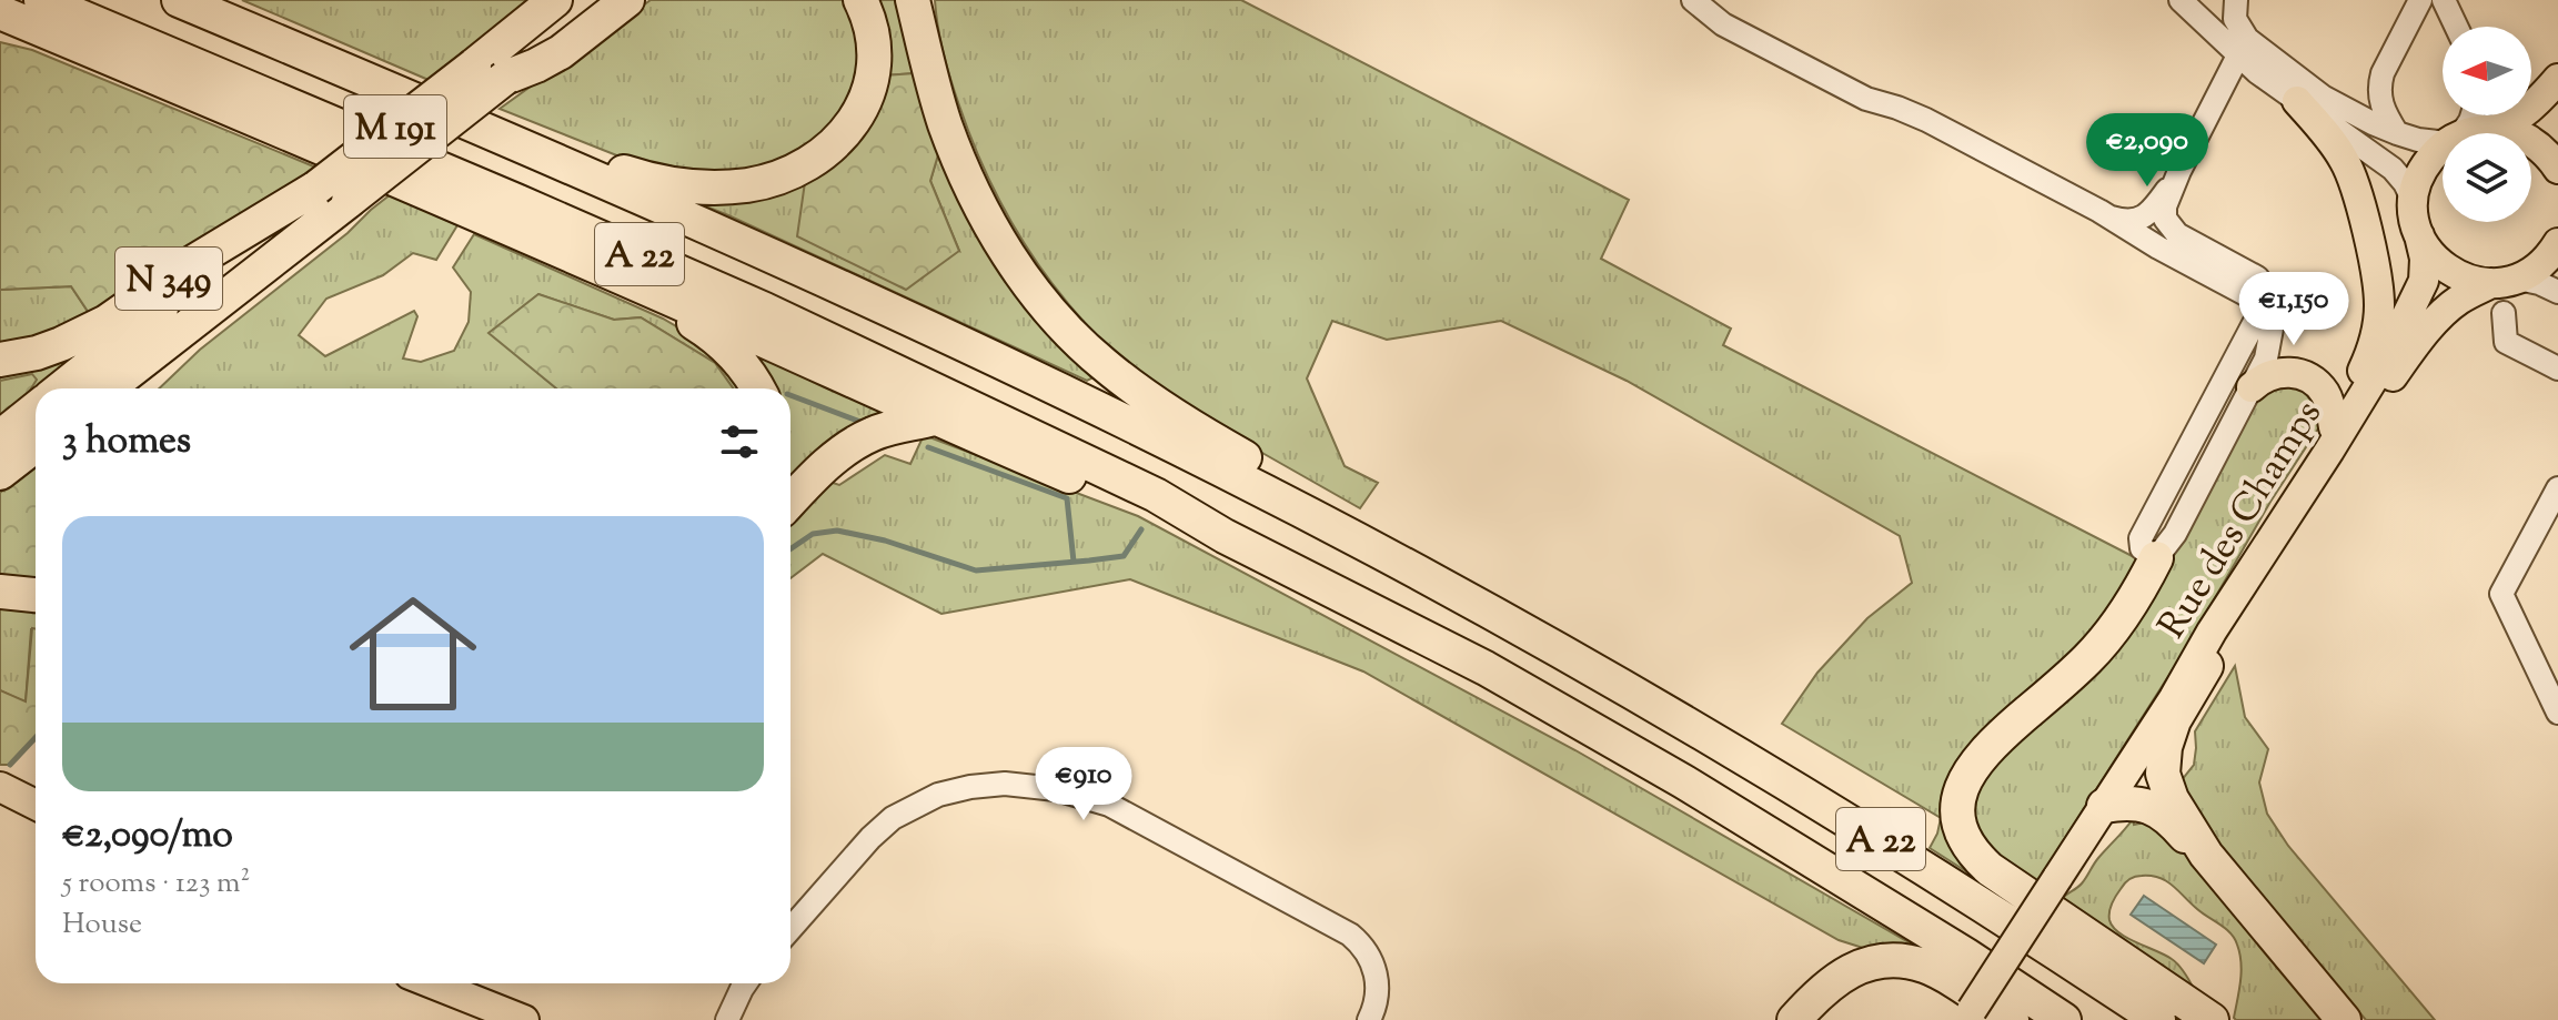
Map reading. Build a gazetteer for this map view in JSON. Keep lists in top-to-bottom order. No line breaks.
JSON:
{"streets":{"highway":["M 191","A 22","N 349"],"main road":["Rue des Champs"]},"crossings":[["M 191","N 349"]],"north":"left","page":{"price":["€2,090","€1,150","€910"],"heading":"3 homes","list":[{"name":"€2,090/mo","note":"5 rooms · 123 m² · House"}]}}
